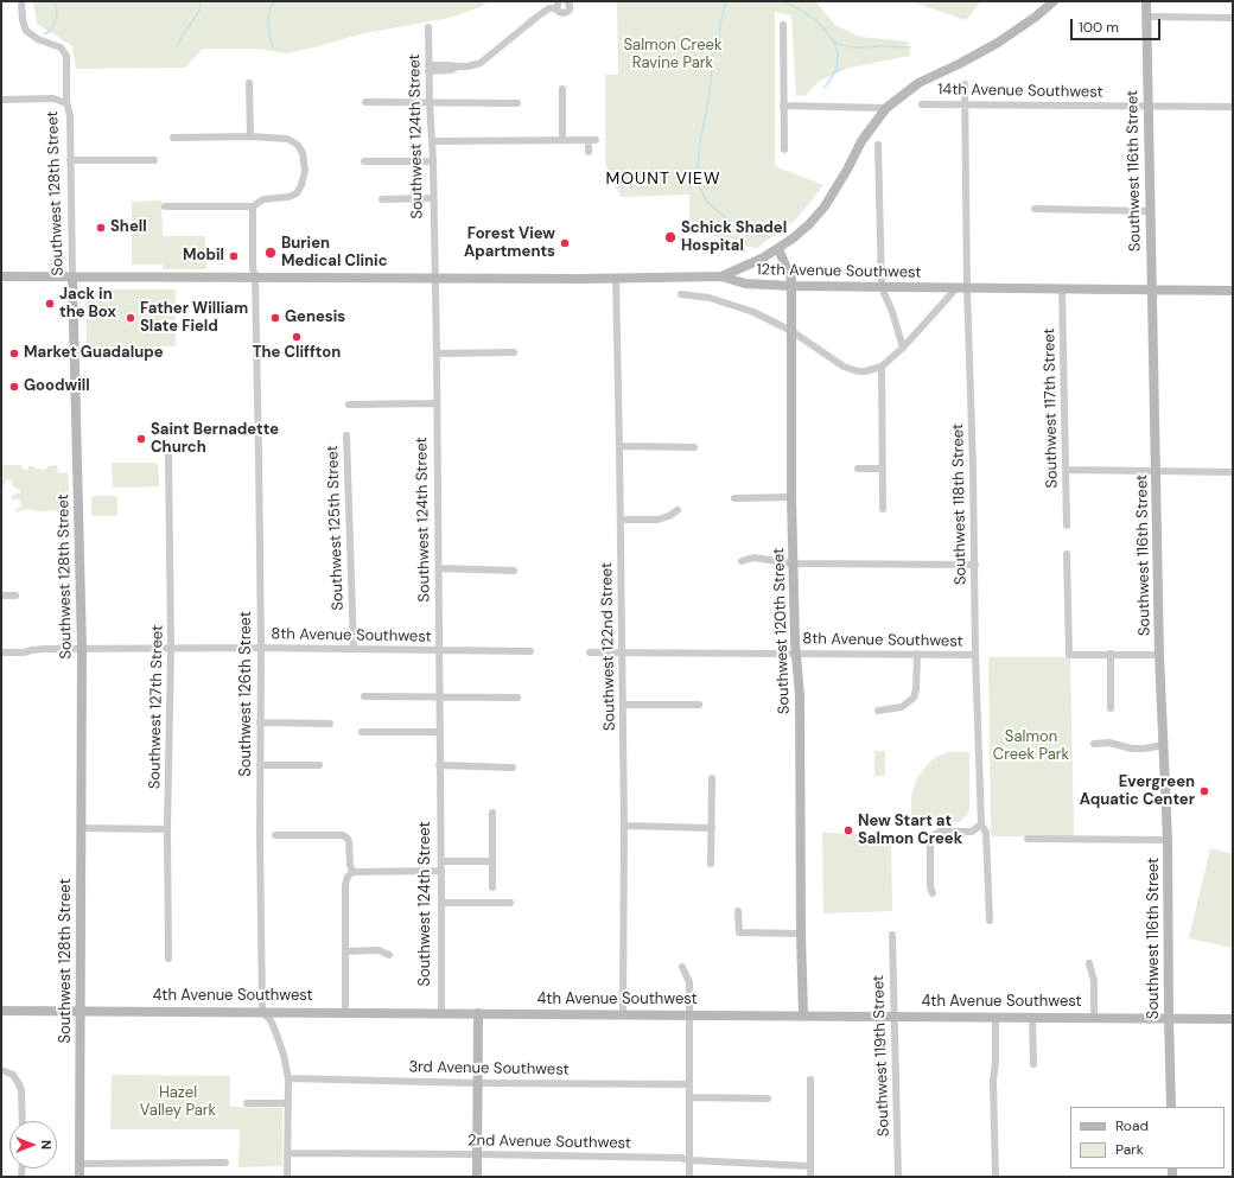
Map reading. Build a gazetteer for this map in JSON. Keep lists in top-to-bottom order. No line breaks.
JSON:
{"streets":{"street":["14th Avenue Southwest","Southwest 124th Street","Southwest 116th Street","Southwest 128th Street","12th Avenue Southwest","Southwest 117th Street","Southwest 118th Street","Southwest 125th Street","Southwest 120th Street","8th Avenue Southwest","Southwest 122nd Street","Southwest 126th Street","Southwest 127th Street","4th Avenue Southwest","Southwest 119th Street","3rd Avenue Southwest","2nd Avenue Southwest"]},"crossings":[["14th Avenue Southwest","Southwest 116th Street"],["14th Avenue Southwest","Southwest 118th Street"],["Southwest 124th Street","8th Avenue Southwest"],["Southwest 124th Street","4th Avenue Southwest"],["Southwest 116th Street","12th Avenue Southwest"],["Southwest 116th Street","4th Avenue Southwest"],["Southwest 128th Street","8th Avenue Southwest"],["Southwest 128th Street","4th Avenue Southwest"],["12th Avenue Southwest","Southwest 117th Street"],["12th Avenue Southwest","Southwest 118th Street"],["12th Avenue Southwest","Southwest 120th Street"],["Southwest 118th Street","8th Avenue Southwest"],["Southwest 125th Street","8th Avenue Southwest"],["Southwest 120th Street","8th Avenue Southwest"],["Southwest 120th Street","4th Avenue Southwest"],["8th Avenue Southwest","Southwest 122nd Street"],["8th Avenue Southwest","Southwest 126th Street"],["8th Avenue Southwest","Southwest 127th Street"],["Southwest 122nd Street","4th Avenue Southwest"],["Southwest 126th Street","4th Avenue Southwest"],["4th Avenue Southwest","Southwest 119th Street"]],"districts":["MOUNT VIEW"],"parks":["Salmon Creek Ravine Park","Salmon Creek Park","Hazel Valley Park"],"places":["Shell","Schick Shadel Hospital","Forest View Apartments","Burien Medical Clinic","Mobil","Jack in the Box","Father William Slate Field","Genesis","The Cliffton","Market Guadalupe","Goodwill","Saint Bernadette Church","Evergreen Aquatic Center","New Start at Salmon Creek"],"legend":["Road","Park"],"scale_bar":"100 m","north":"right"}
